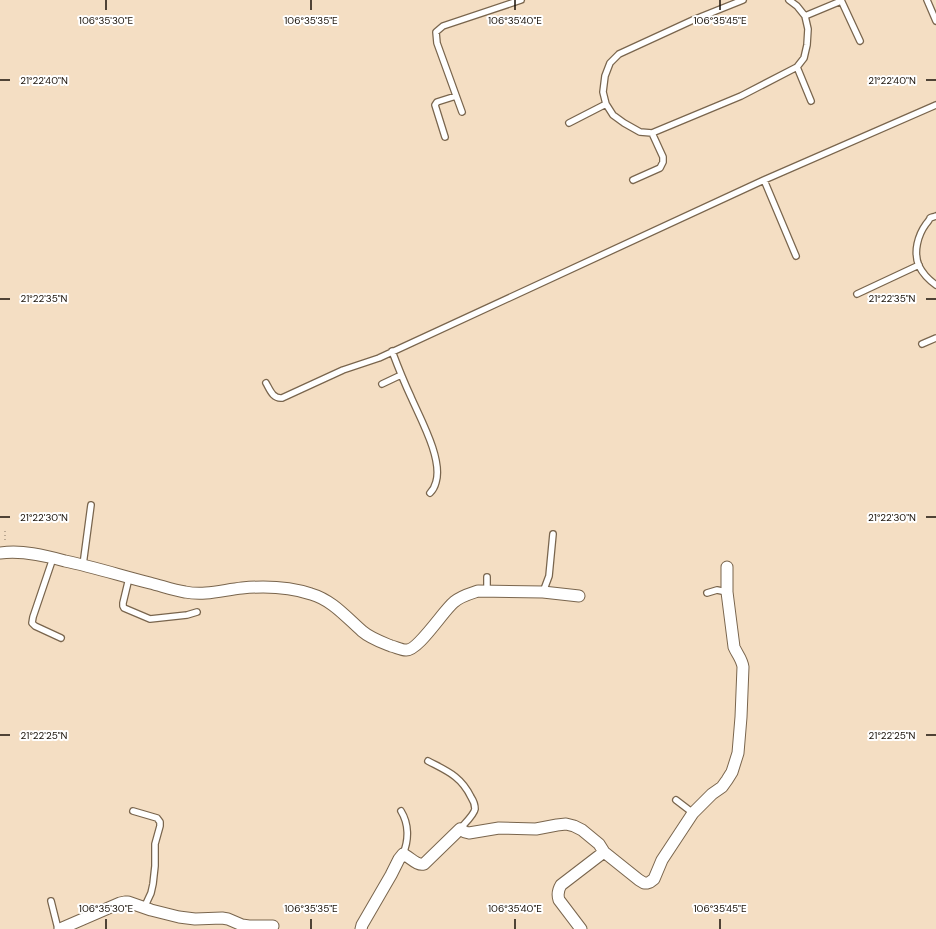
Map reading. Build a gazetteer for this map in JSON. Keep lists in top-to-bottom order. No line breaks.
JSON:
{"coordinates":["106°35'30\"E","106°35'35\"E","106°35'40\"E","106°35'45\"E","21°22'40\"N","21°22'35\"N","21°22'30\"N","21°22'25\"N"]}
